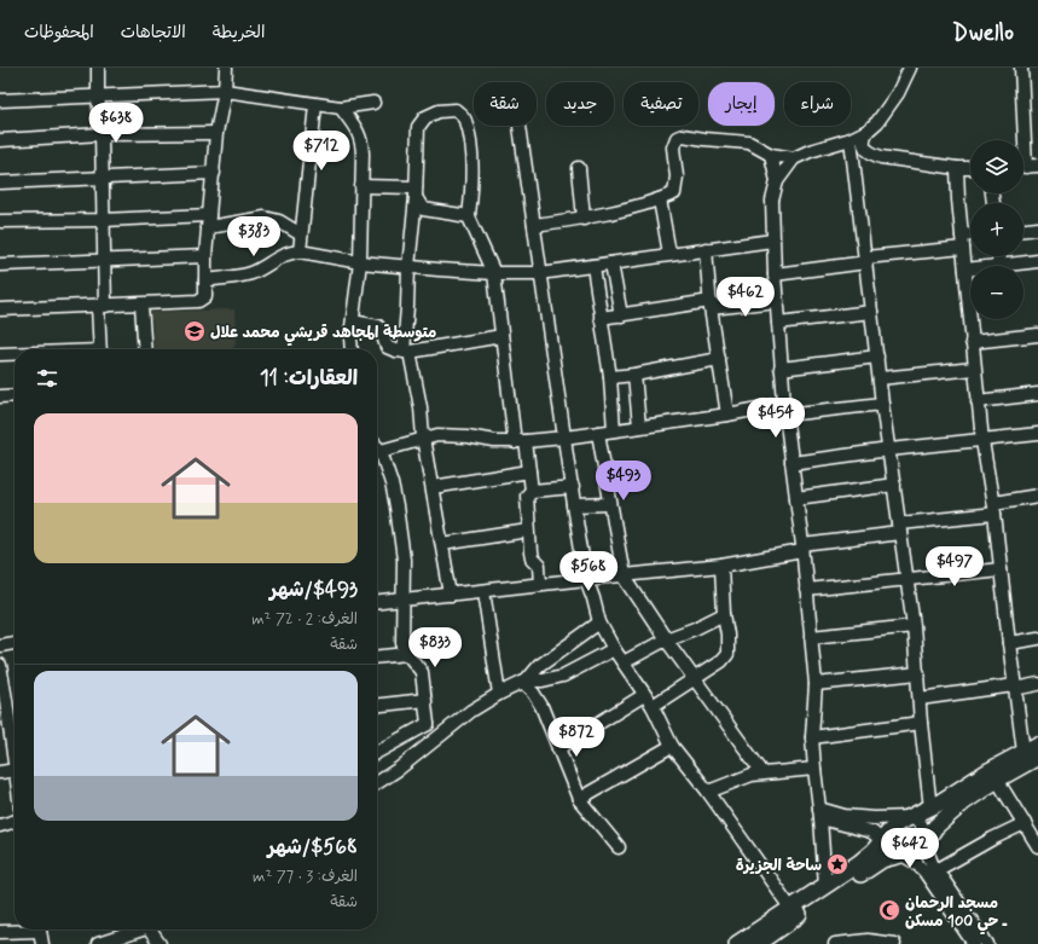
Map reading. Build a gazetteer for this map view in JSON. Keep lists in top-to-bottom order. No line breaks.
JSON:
{"places":{"school or university":["متوسطة المجاهد قريشي محمد علال"],"place":["ساحة الجزيرة"],"mosque":["مسجد الرحمان ـ حي 100 مسكن"]},"page":{"header":"Dwello","nav":["الخريطة","الاتجاهات","المحفوظات"],"chip":["شراء","إيجار","تصفية","جديد","شقة"],"price":["$638","$712","$383","$462","$454","$493","$497","$568","$833","$872","$642"],"map_buttons":["+","−"],"heading":"العقارات: 11","list":[{"name":"$493/شهر","note":"الغرف: 2 · 72 m² · شقة"},{"name":"$568/شهر","note":"الغرف: 3 · 77 m² · شقة"}]}}
